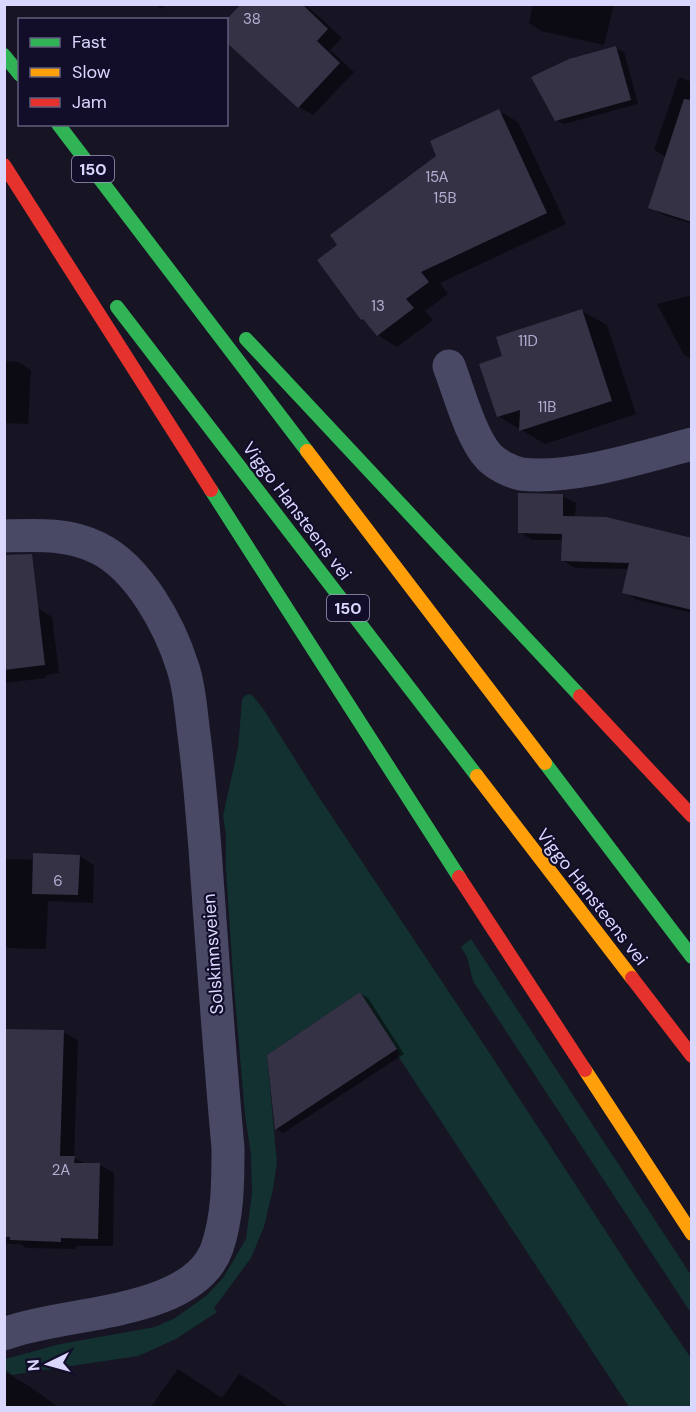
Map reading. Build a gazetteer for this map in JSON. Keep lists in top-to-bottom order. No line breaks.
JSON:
{"streets":{"highway":["150","Viggo Hansteens vei"],"street":["Solskinnsveien"]},"house_numbers":["38","15A","15B","13","11D","11B","6","2A"],"legend":["Fast","Slow","Jam"],"north":"left"}
